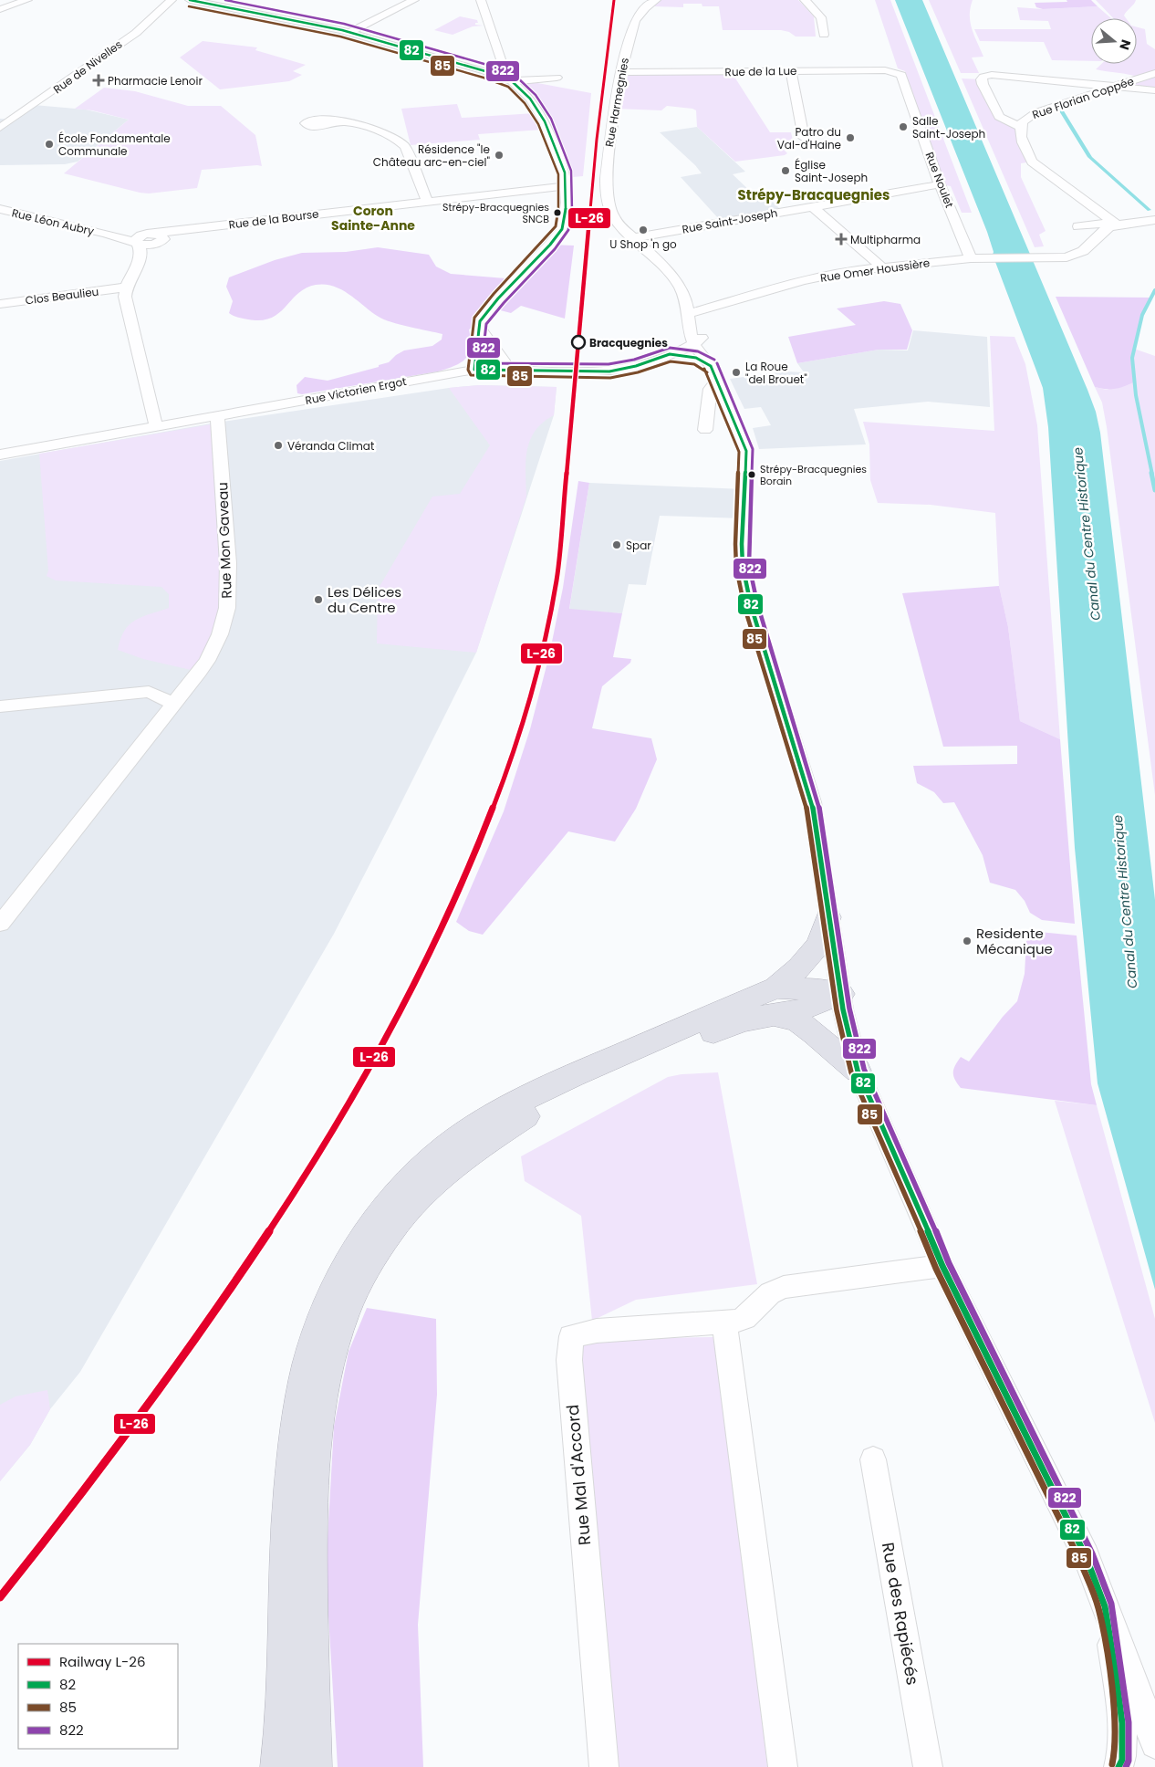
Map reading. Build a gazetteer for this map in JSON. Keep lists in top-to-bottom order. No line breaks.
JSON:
{"streets":{"street":["Rue de Nivelles","Rue de la Lue","Rue Florian Coppée","Rue Harmegnies","Rue Noulet","Rue de la Bourse","Rue Saint-Joseph","Rue Léon Aubry","Rue Omer Houssière","Clos Beaulieu","Rue Victorien Ergot","Rue Mon Gaveau","Rue Mal d'Accord","Rue des Rapiécés"]},"crossings":[["Rue de la Lue","Rue Harmegnies"],["Rue de la Lue","Rue Noulet"],["Rue Florian Coppée","Rue Omer Houssière"],["Rue Harmegnies","Rue Saint-Joseph"],["Rue Harmegnies","Rue Omer Houssière"],["Rue Noulet","Rue Saint-Joseph"],["Rue Noulet","Rue Omer Houssière"],["Rue de la Bourse","Rue Léon Aubry"],["Rue de la Bourse","Clos Beaulieu"],["Rue Victorien Ergot","Rue Mon Gaveau"]],"districts":["Strépy-Bracquegnies","Coron Sainte-Anne"],"water":["Canal du Centre Historique"],"places":{"health":["Pharmacie Lenoir","Multipharma"],"other":["Salle Saint-Joseph","Patro du Val-d'Haine","École Fondamentale Communale","Résidence \"le Château arc-en-ciel\"","Église Saint-Joseph","Strépy-Bracquegnies SNCB","U Shop 'n go","Bracquegnies","La Roue \"del Brouet\"","Véranda Climat","Strépy-Bracquegnies Borain","Spar","Les Délices du Centre","Residente Mécanique"]},"lines":["rail line L-26","transit line 82","transit line 822","transit line 85"],"legend":["Railway L-26","82","85","822"],"north":"right"}
